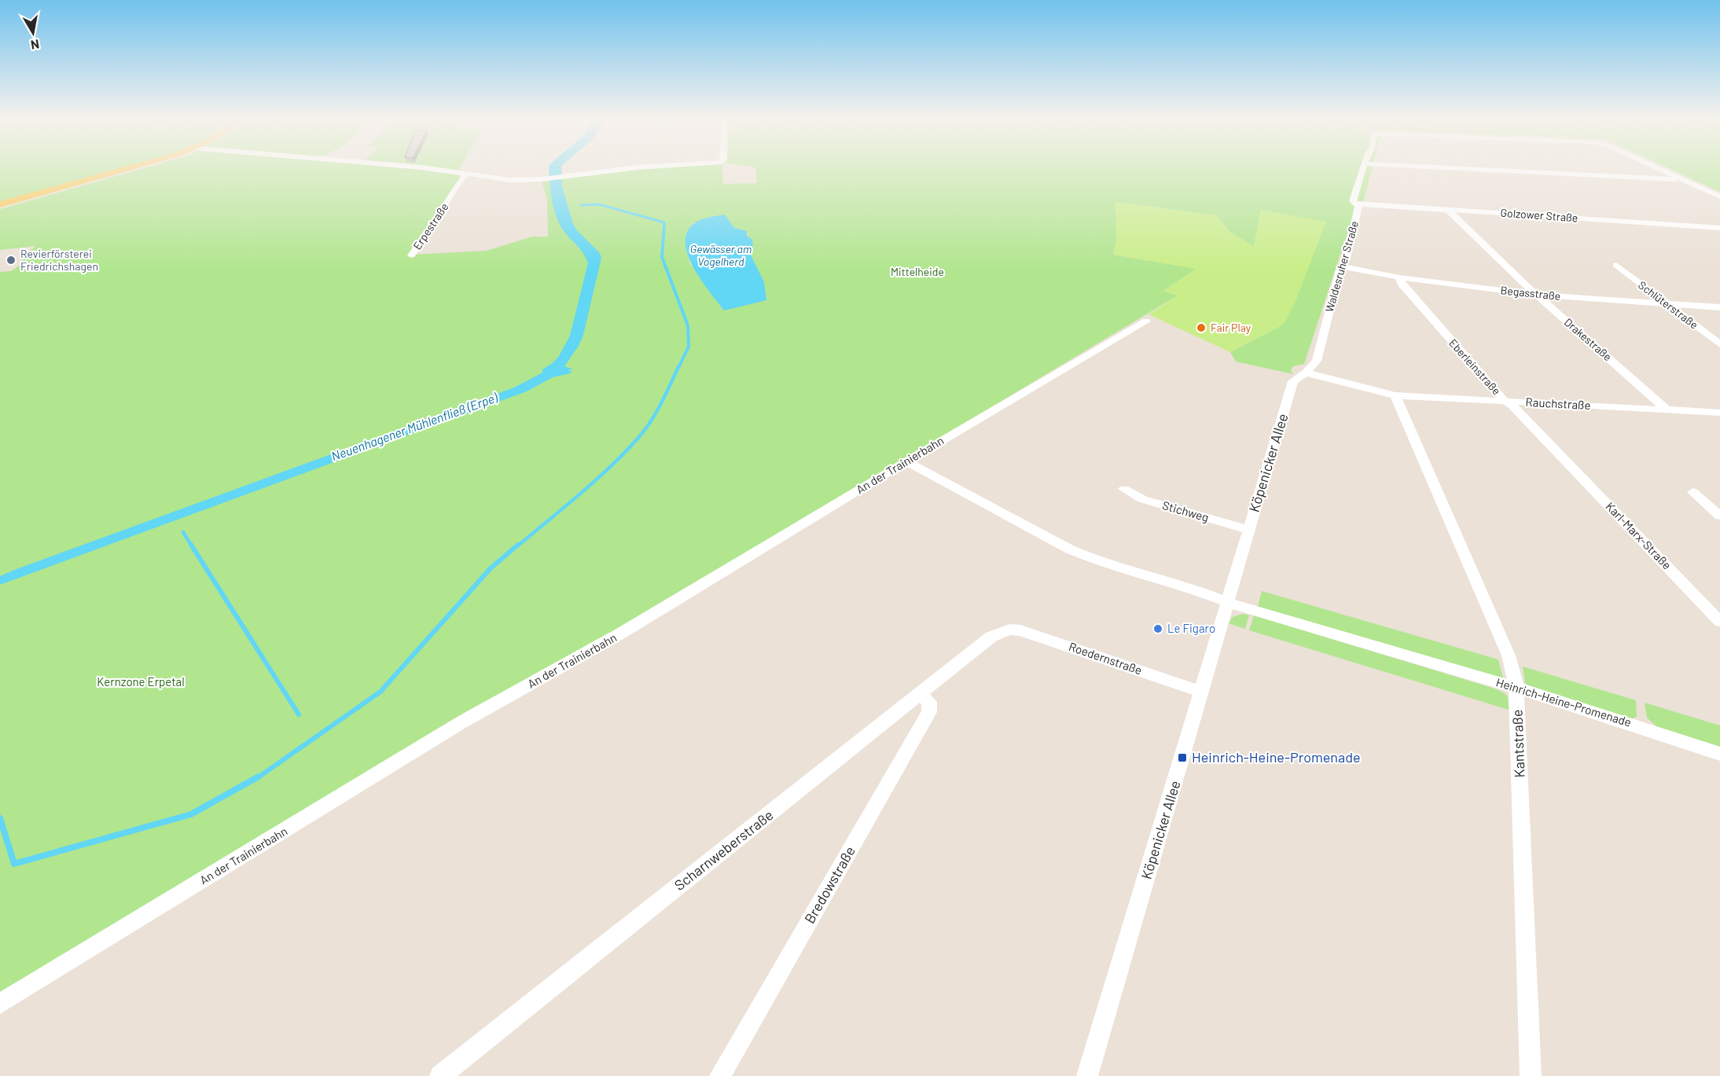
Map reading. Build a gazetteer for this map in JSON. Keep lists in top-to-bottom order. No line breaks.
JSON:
{"streets":{"street":["Golzower Straße","Erpestraße","Waldesruher Straße","Begasstraße","Schlüterstraße","Drakestraße","Eberleinstraße","Rauchstraße","Köpenicker Allee","An der Trainierbahn","Stichweg","Karl-Marx-Straße","Roedernstraße","Heinrich-Heine-Promenade","Kantstraße","Scharnweberstraße","Bredowstraße"]},"crossings":[["Golzower Straße","Waldesruher Straße"],["Golzower Straße","Drakestraße"],["Waldesruher Straße","Begasstraße"],["Waldesruher Straße","Rauchstraße"],["Waldesruher Straße","Köpenicker Allee"],["Begasstraße","Schlüterstraße"],["Begasstraße","Drakestraße"],["Begasstraße","Eberleinstraße"],["Drakestraße","Rauchstraße"],["Eberleinstraße","Rauchstraße"],["Eberleinstraße","Karl-Marx-Straße"],["Rauchstraße","Köpenicker Allee"],["Rauchstraße","Kantstraße"],["Köpenicker Allee","Stichweg"],["Köpenicker Allee","Roedernstraße"],["Köpenicker Allee","Heinrich-Heine-Promenade"],["An der Trainierbahn","Heinrich-Heine-Promenade"],["Roedernstraße","Scharnweberstraße"],["Heinrich-Heine-Promenade","Kantstraße"],["Scharnweberstraße","Bredowstraße"]],"water":["Gewässer am Vogelherd","Neuenhagener Mühlenfließ (Erpe)"],"parks":["Mittelheide","Kernzone Erpetal"],"places":{"other":["Revierförsterei Friedrichshagen","Fair Play","Le Figaro"],"transit":["Heinrich-Heine-Promenade"]},"north":"bottom"}
